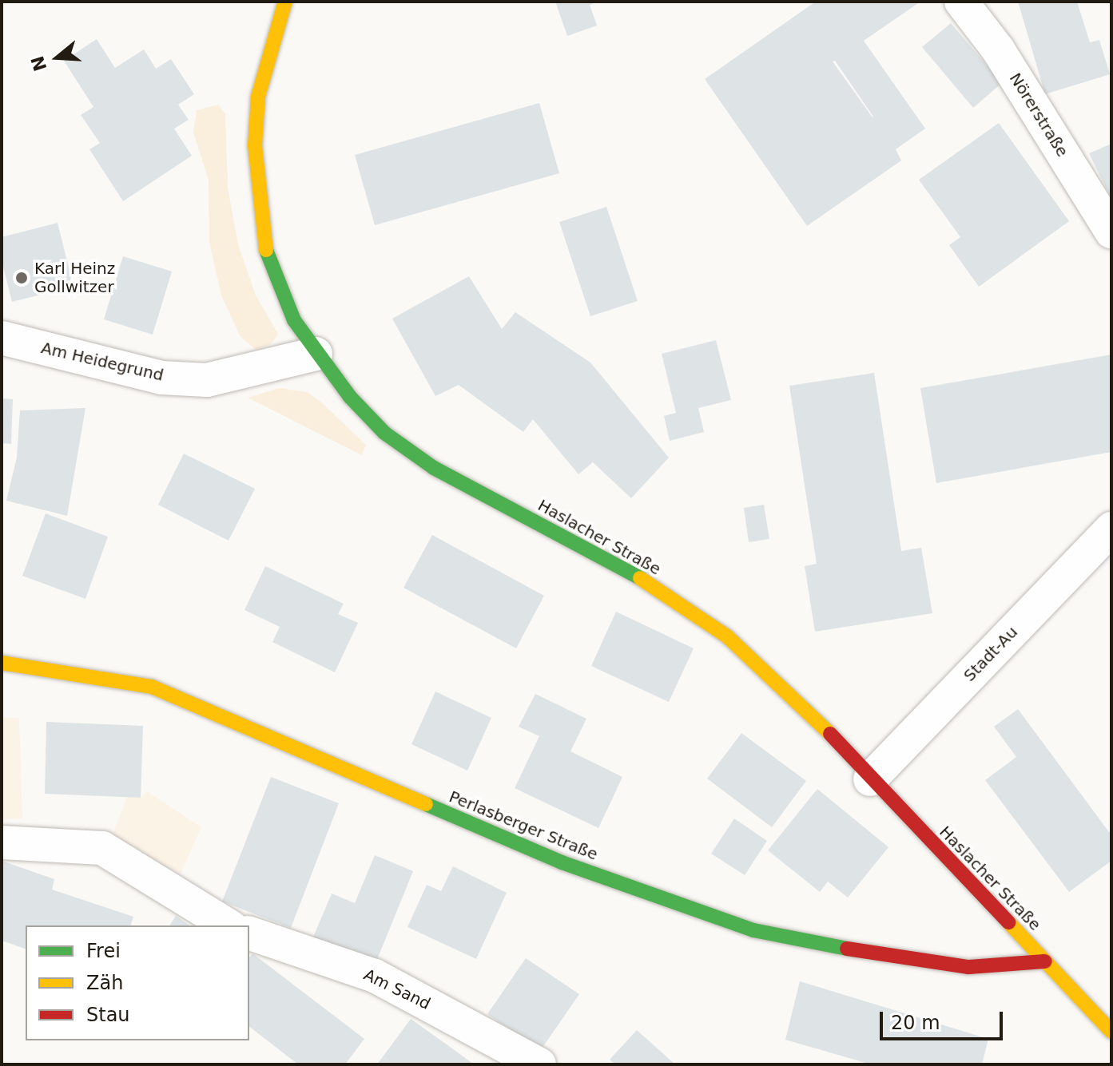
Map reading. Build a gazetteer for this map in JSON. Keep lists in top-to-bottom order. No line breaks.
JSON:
{"streets":{"street":["Nörerstraße","Am Heidegrund","Haslacher Straße","Stadt-Au","Perlasberger Straße","Am Sand"]},"crossings":[["Am Heidegrund","Haslacher Straße"],["Haslacher Straße","Stadt-Au"],["Haslacher Straße","Perlasberger Straße"]],"places":["Karl Heinz Gollwitzer"],"legend":["Frei","Zäh","Stau"],"scale_bar":"20 m","north":"left"}
